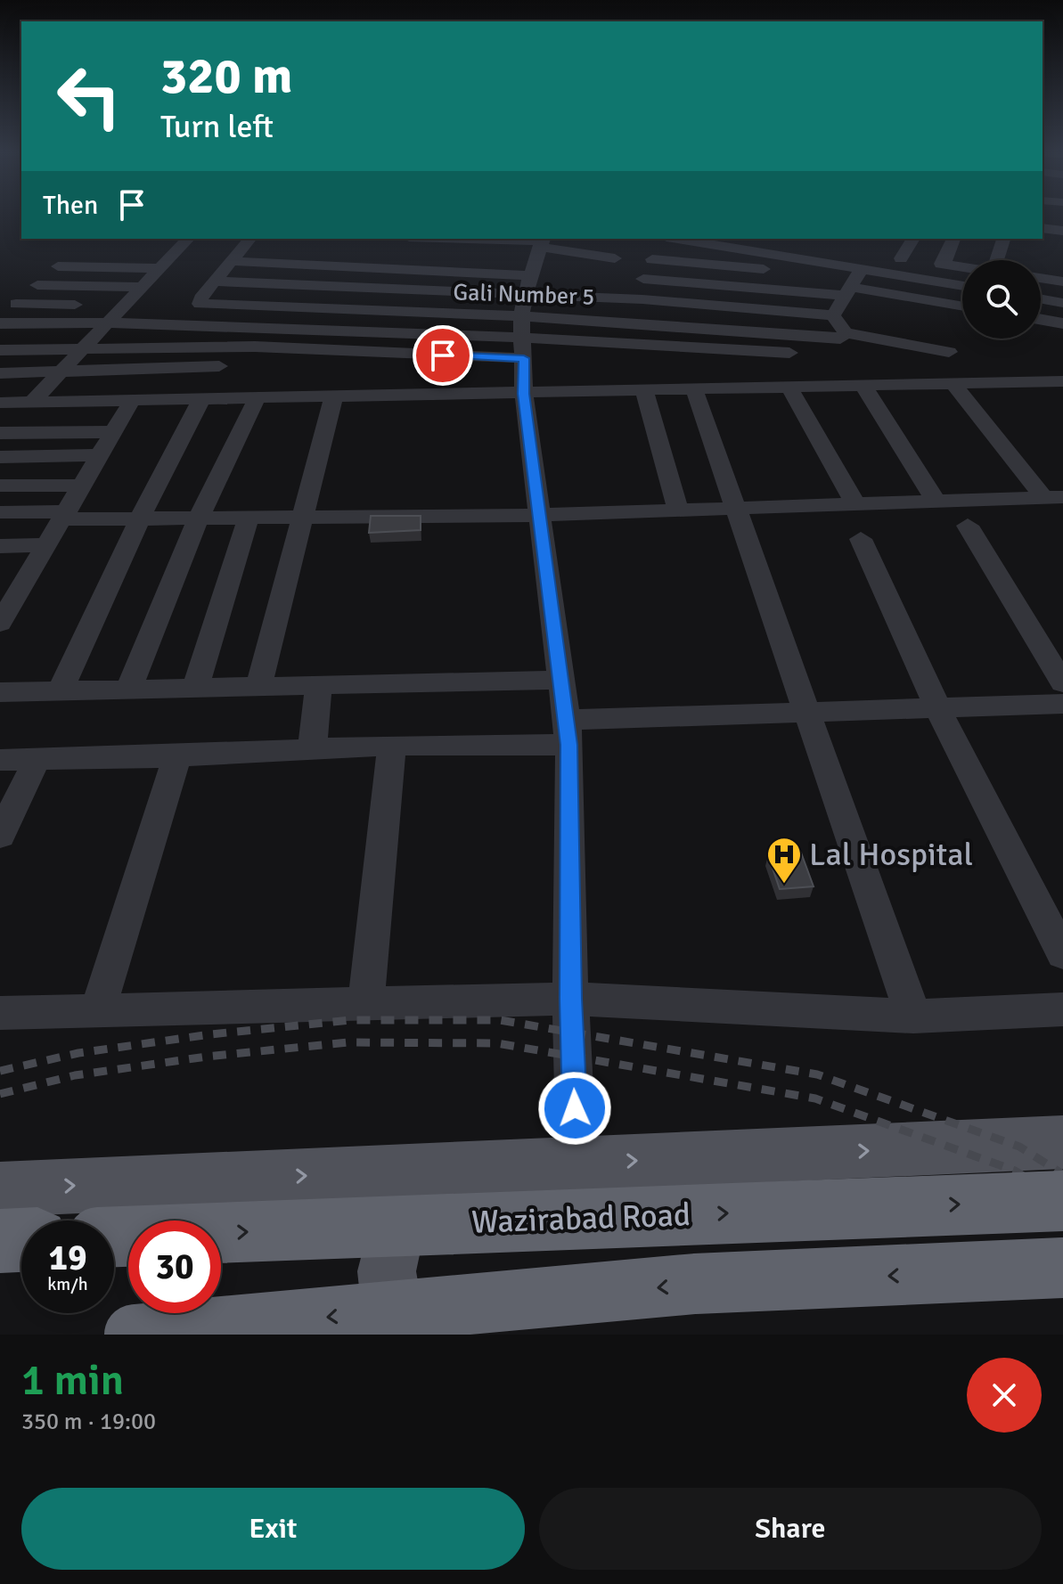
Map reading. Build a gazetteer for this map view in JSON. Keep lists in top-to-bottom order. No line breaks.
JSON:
{"streets":{"highway":["Wazirabad Road"],"street":["Gali Number 5"]},"places":{"hospital":["Lal Hospital"]},"page":{"turn":["320 m","Turn left"],"then":"Then","speed":"19 km/h","limit":"30","heading":["1 min","350 m · 19:00"],"buttons":["Exit","Share"]}}
